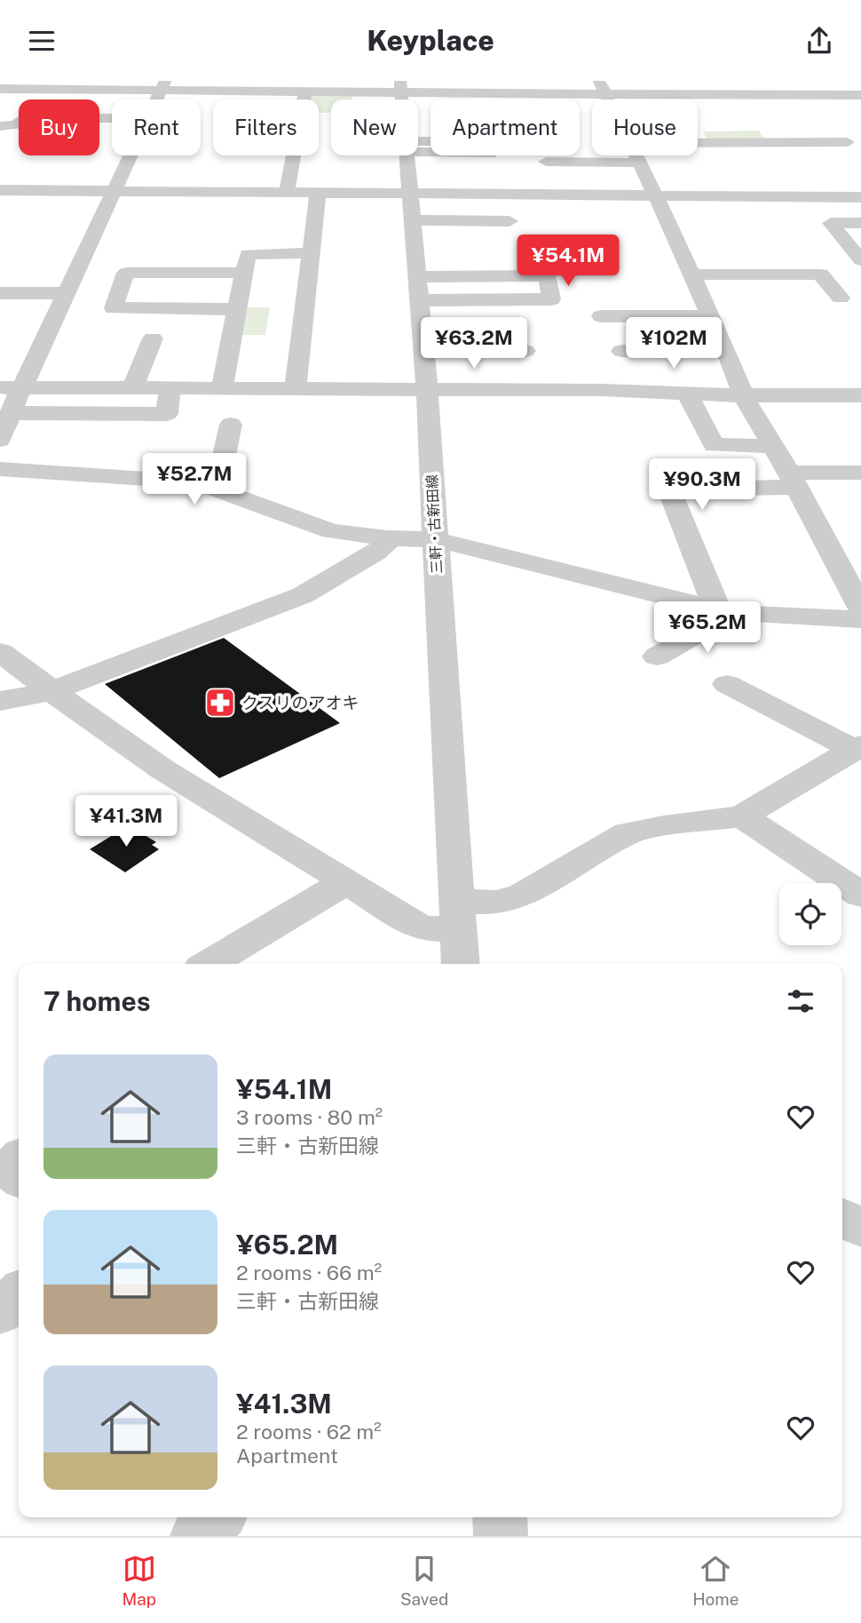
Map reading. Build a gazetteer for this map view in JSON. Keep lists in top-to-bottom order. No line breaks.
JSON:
{"streets":{"street":["三軒・古新田線"]},"places":{"pharmacy":["クスリのアオキ"]},"page":{"header":"Keyplace","chip":["Buy","Rent","Filters","New","Apartment","House"],"price":["¥54.1M","¥63.2M","¥102M","¥52.7M","¥90.3M","¥65.2M","¥41.3M"],"heading":"7 homes","list":[{"name":"¥54.1M","note":"3 rooms · 80 m² · 三軒・古新田線"},{"name":"¥65.2M","note":"2 rooms · 66 m² · 三軒・古新田線"},{"name":"¥41.3M","note":"2 rooms · 62 m² · Apartment"}],"tabs":["Map","Saved","Home"]}}
